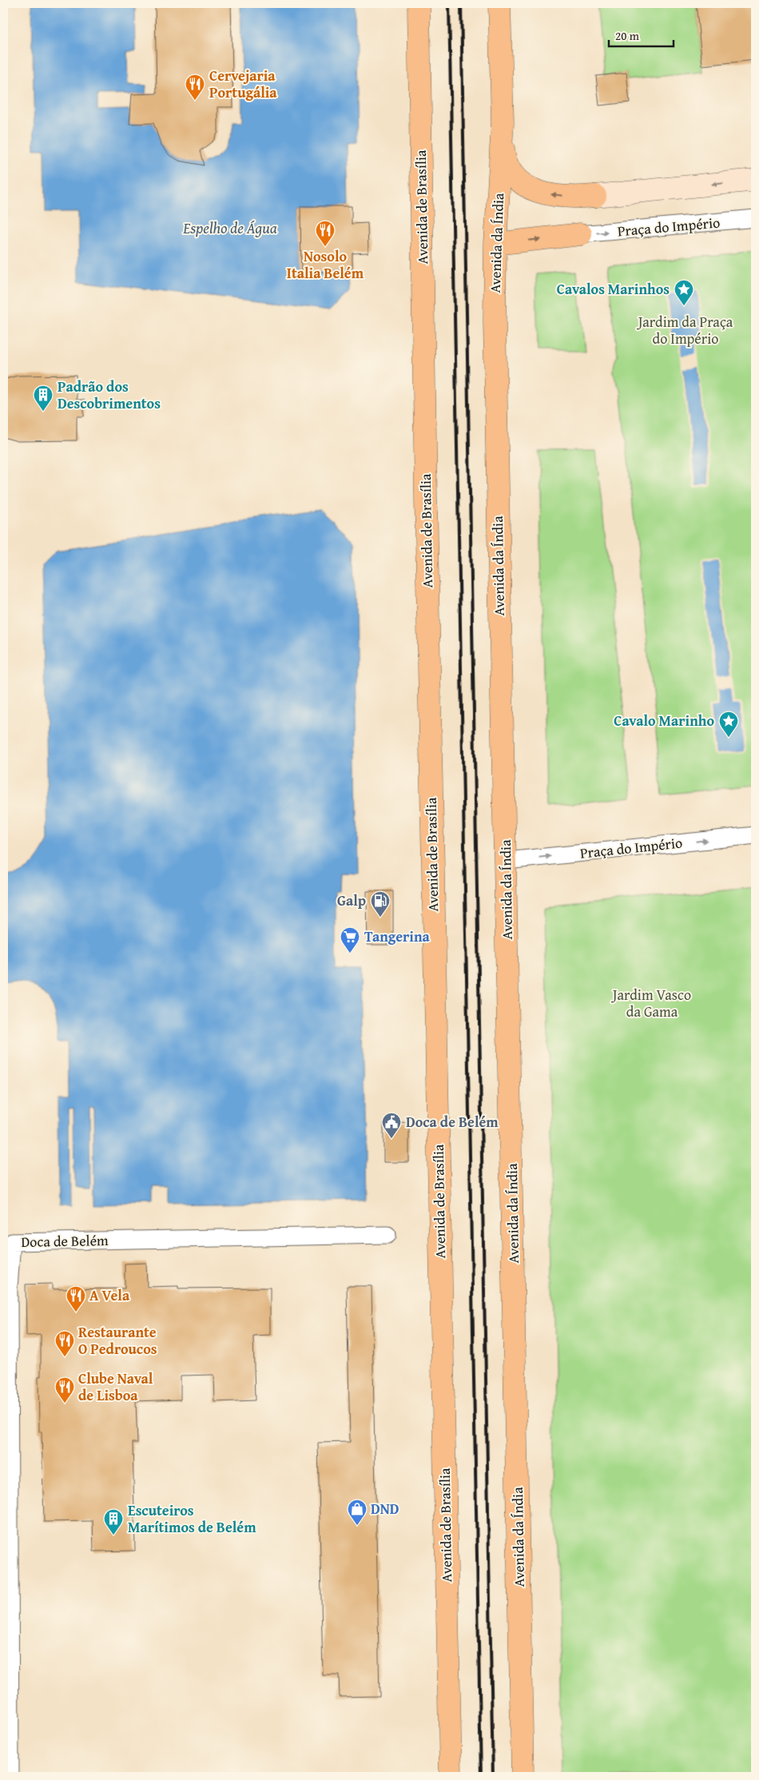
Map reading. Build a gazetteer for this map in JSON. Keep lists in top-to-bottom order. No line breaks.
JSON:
{"streets":{"main road":["Avenida de Brasília","Avenida da Índia"],"street":["Praça do Império","Doca de Belém"]},"crossings":[["Praça do Império","Avenida da Índia"]],"water":["Espelho de Água"],"parks":["Jardim da Praça do Império","Jardim Vasco da Gama"],"places":{"restaurant":["Cervejaria Portugália","Nosolo Italia Belém","A Vela","Restaurante O Pedroucos","Clube Naval de Lisboa"],"place":["Cavalos Marinhos","Cavalo Marinho"],"building":["Padrão dos Descobrimentos","Escuteiros Marítimos de Belém"],"fuel station":["Galp"],"supermarket":["Tangerina"],"public building":["Doca de Belém"],"shop":["DND"]},"scale_bar":"20 m"}
